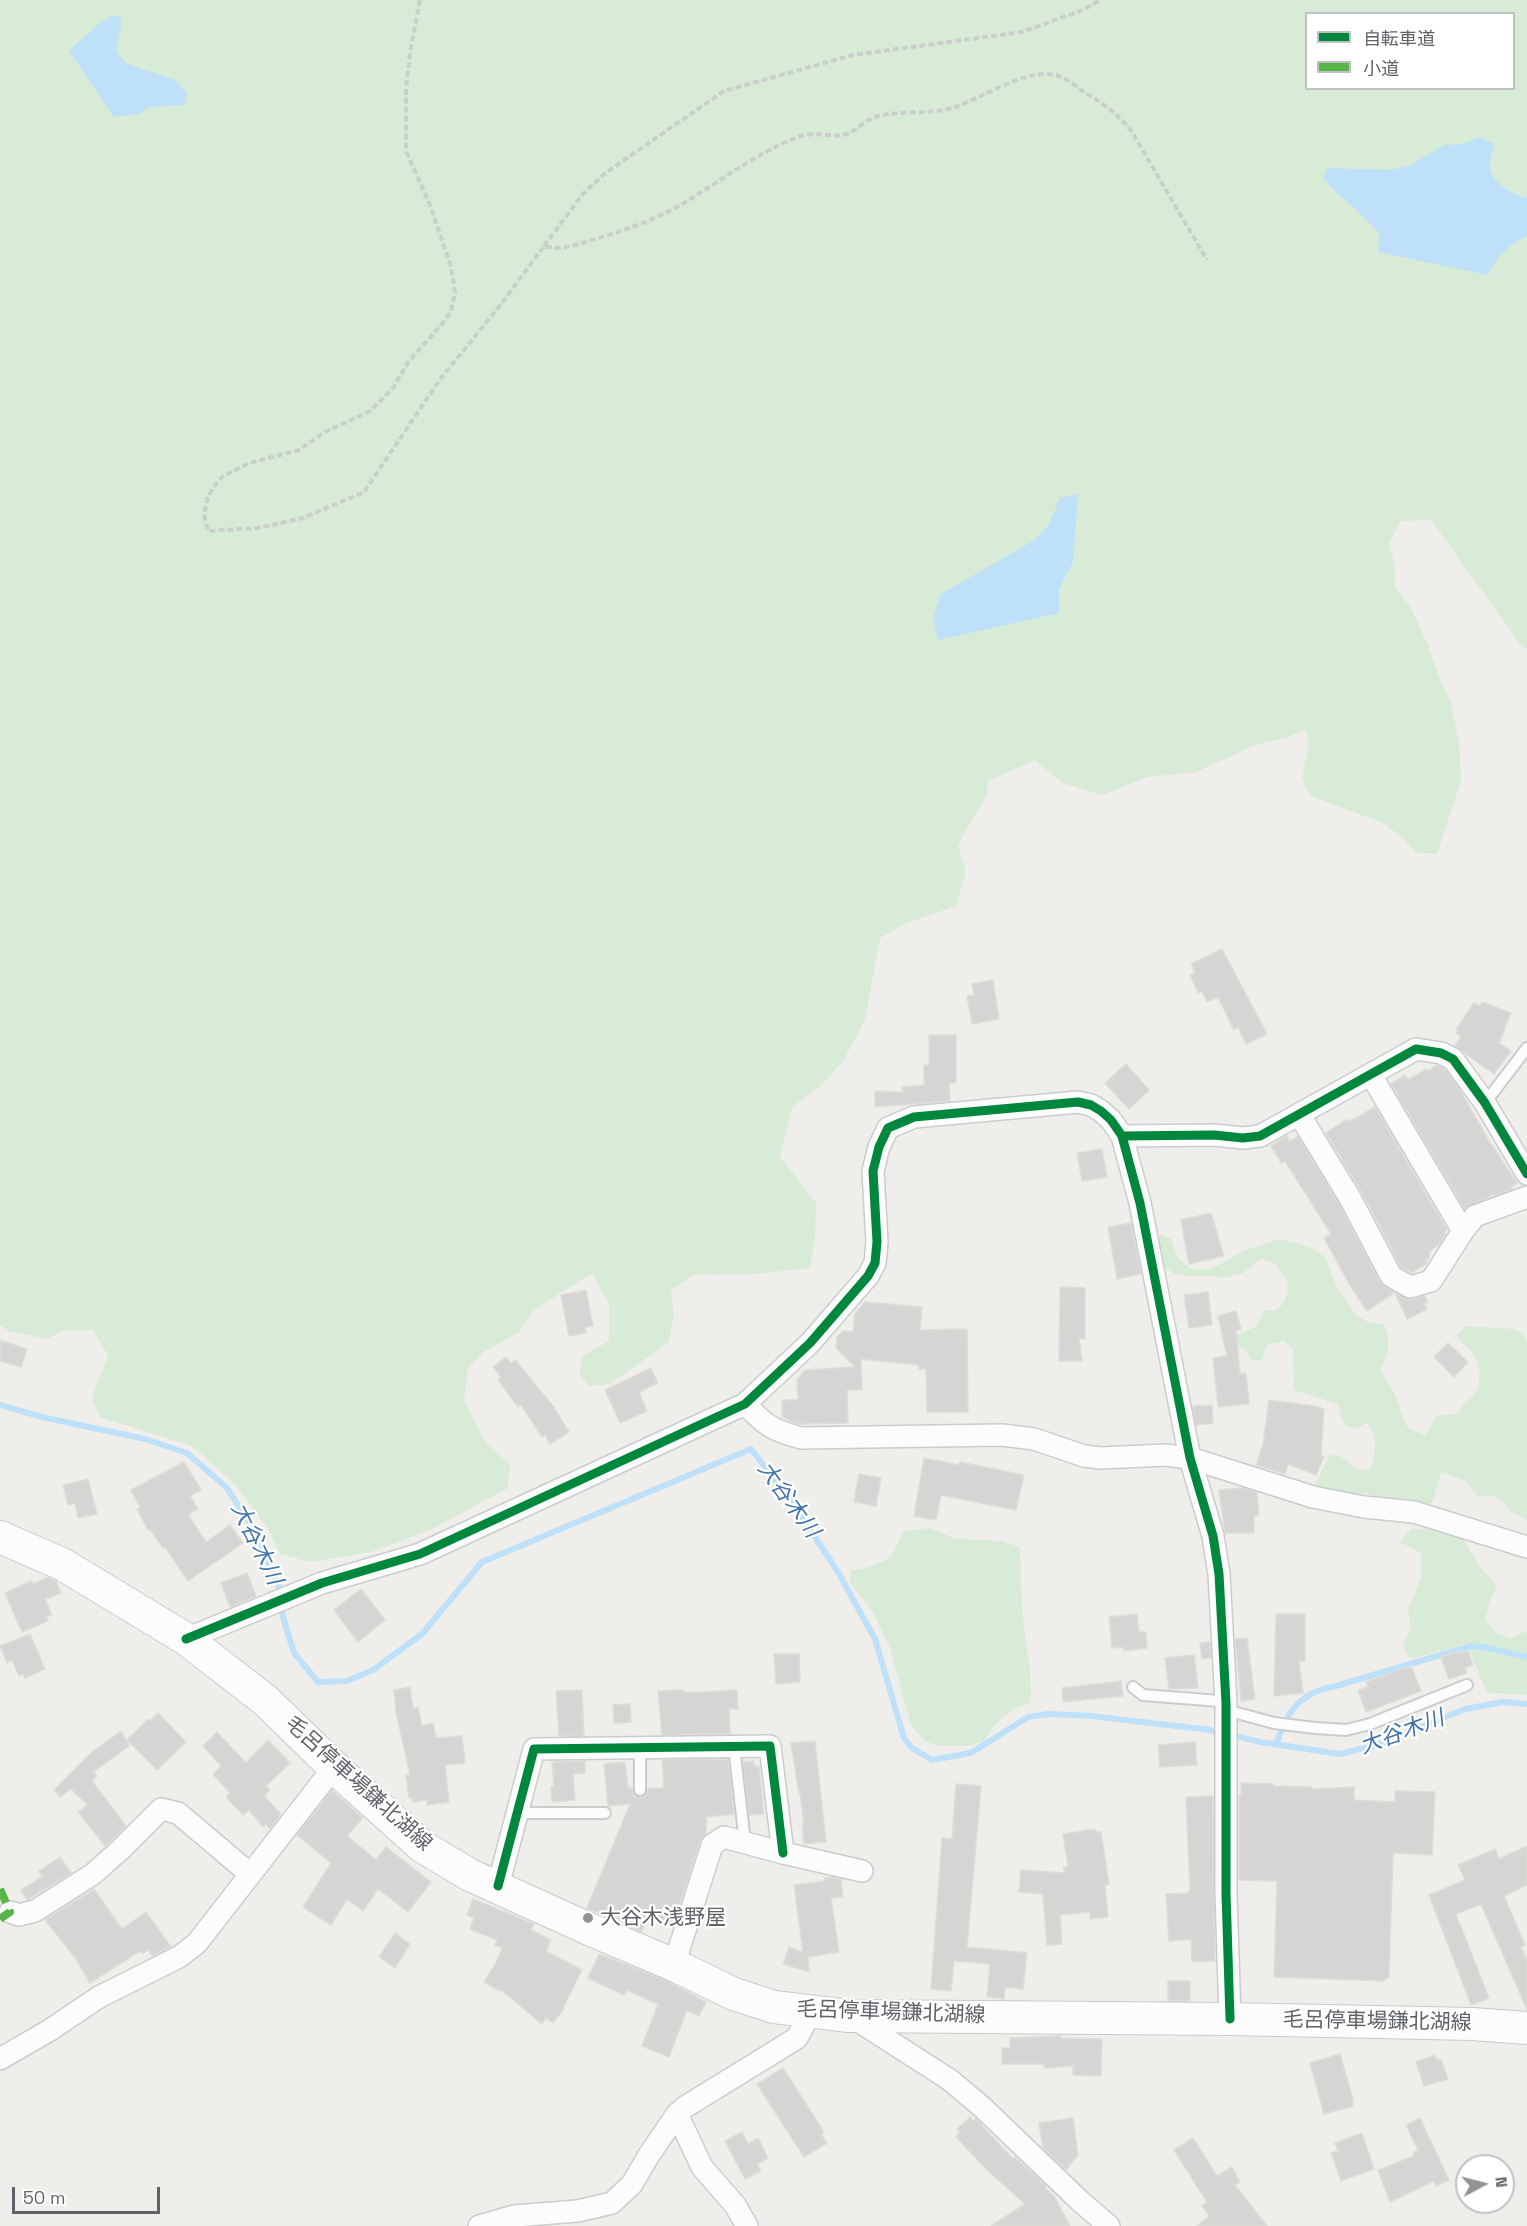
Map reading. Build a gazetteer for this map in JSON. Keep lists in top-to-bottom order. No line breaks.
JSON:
{"streets":{"main road":["毛呂停車場鎌北湖線"]},"water":["大谷木川"],"places":["大谷木浅野屋"],"legend":["自転車道","小道"],"scale_bar":"50 m","north":"right"}
